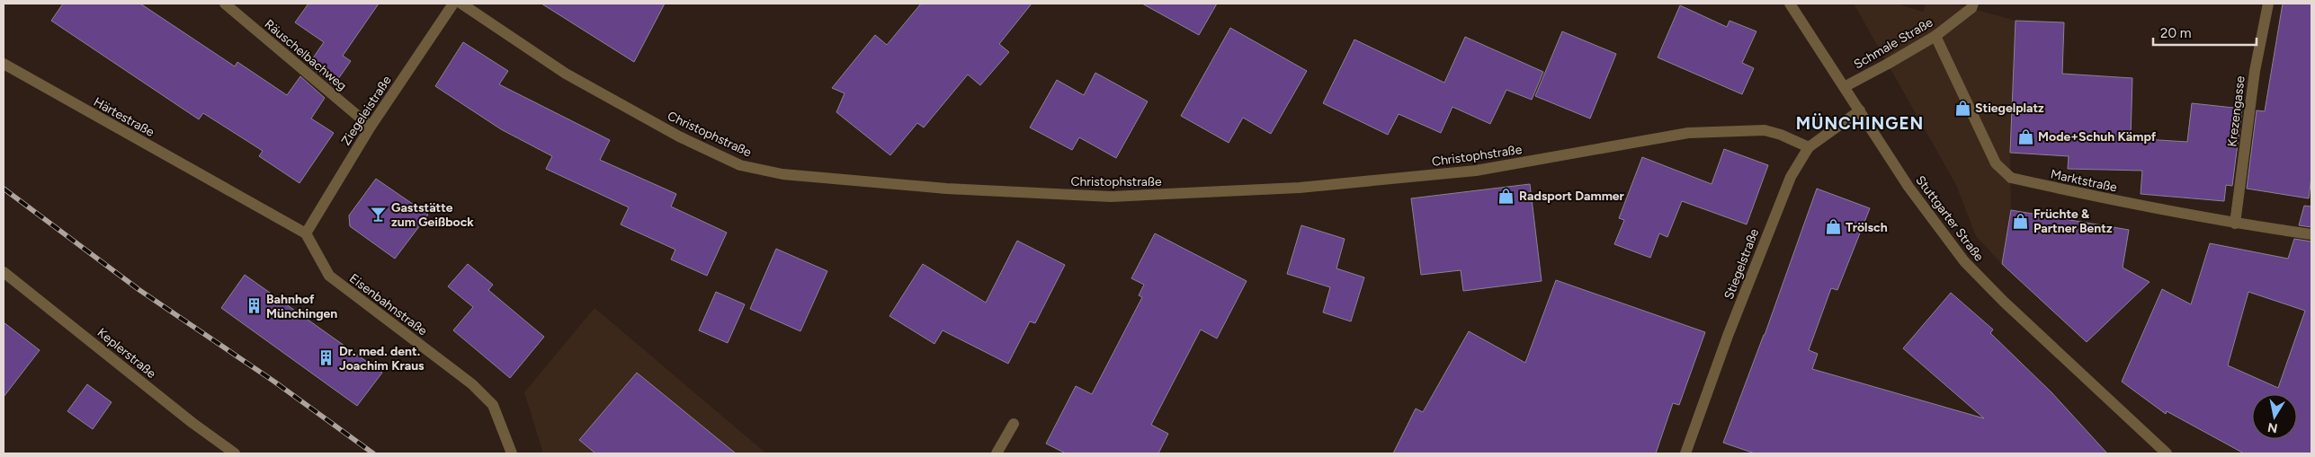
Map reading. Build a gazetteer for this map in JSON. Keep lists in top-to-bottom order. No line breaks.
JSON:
{"streets":{"street":["Schmale Straße","Räuschelbachweg","Ziegeleistraße","Krezengasse","Härtestraße","Christophstraße","Marktstraße","Stuttgarter Straße","Stiegelstraße","Eisenbahnstraße","Keplerstraße"]},"crossings":[["Schmale Straße","Marktstraße"],["Schmale Straße","Stuttgarter Straße"],["Räuschelbachweg","Ziegeleistraße"],["Ziegeleistraße","Härtestraße"],["Ziegeleistraße","Eisenbahnstraße"],["Krezengasse","Marktstraße"],["Härtestraße","Eisenbahnstraße"],["Christophstraße","Stiegelstraße"],["Stuttgarter Straße","Stiegelstraße"]],"districts":["MÜNCHINGEN"],"places":{"shop":["Stiegelplatz","Mode+Schuh Kämpf","Radsport Dammer","Früchte & Partner Bentz","Trölsch"],"bar":["Gaststätte zum Geißbock"],"building":["Bahnhof Münchingen","Dr. med. dent. Joachim Kraus"]},"scale_bar":"20 m","north":"bottom"}
